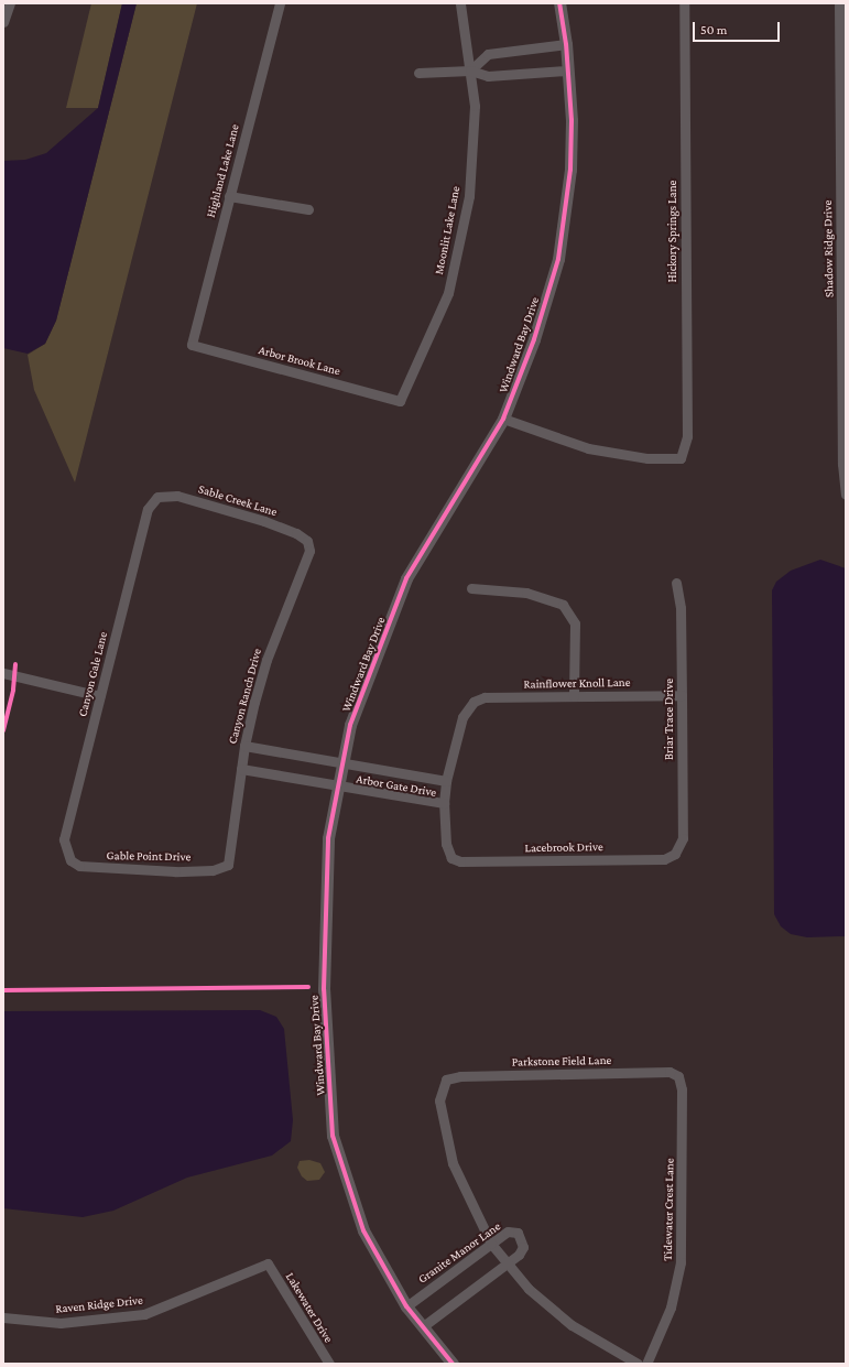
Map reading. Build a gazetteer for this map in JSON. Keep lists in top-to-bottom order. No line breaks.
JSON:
{"streets":{"street":["Highland Lake Lane","Moonlit Lake Lane","Hickory Springs Lane","Shadow Ridge Drive","Windward Bay Drive","Arbor Brook Lane","Sable Creek Lane","Canyon Gale Lane","Rainflower Knoll Lane","Canyon Ranch Drive","Briar Trace Drive","Arbor Gate Drive","Lacebrook Drive","Gable Point Drive","Parkstone Field Lane","Tidewater Crest Lane","Granite Manor Lane","Raven Ridge Drive","Lakewater Drive"]},"crossings":[["Highland Lake Lane","Arbor Brook Lane"],["Moonlit Lake Lane","Arbor Brook Lane"],["Hickory Springs Lane","Windward Bay Drive"],["Windward Bay Drive","Arbor Gate Drive"],["Windward Bay Drive","Granite Manor Lane"],["Sable Creek Lane","Canyon Gale Lane"],["Sable Creek Lane","Canyon Ranch Drive"],["Canyon Gale Lane","Gable Point Drive"],["Rainflower Knoll Lane","Briar Trace Drive"],["Rainflower Knoll Lane","Arbor Gate Drive"],["Canyon Ranch Drive","Arbor Gate Drive"],["Canyon Ranch Drive","Gable Point Drive"],["Briar Trace Drive","Lacebrook Drive"],["Arbor Gate Drive","Lacebrook Drive"],["Parkstone Field Lane","Tidewater Crest Lane"],["Parkstone Field Lane","Granite Manor Lane"],["Raven Ridge Drive","Lakewater Drive"]],"scale_bar":"50 m"}
